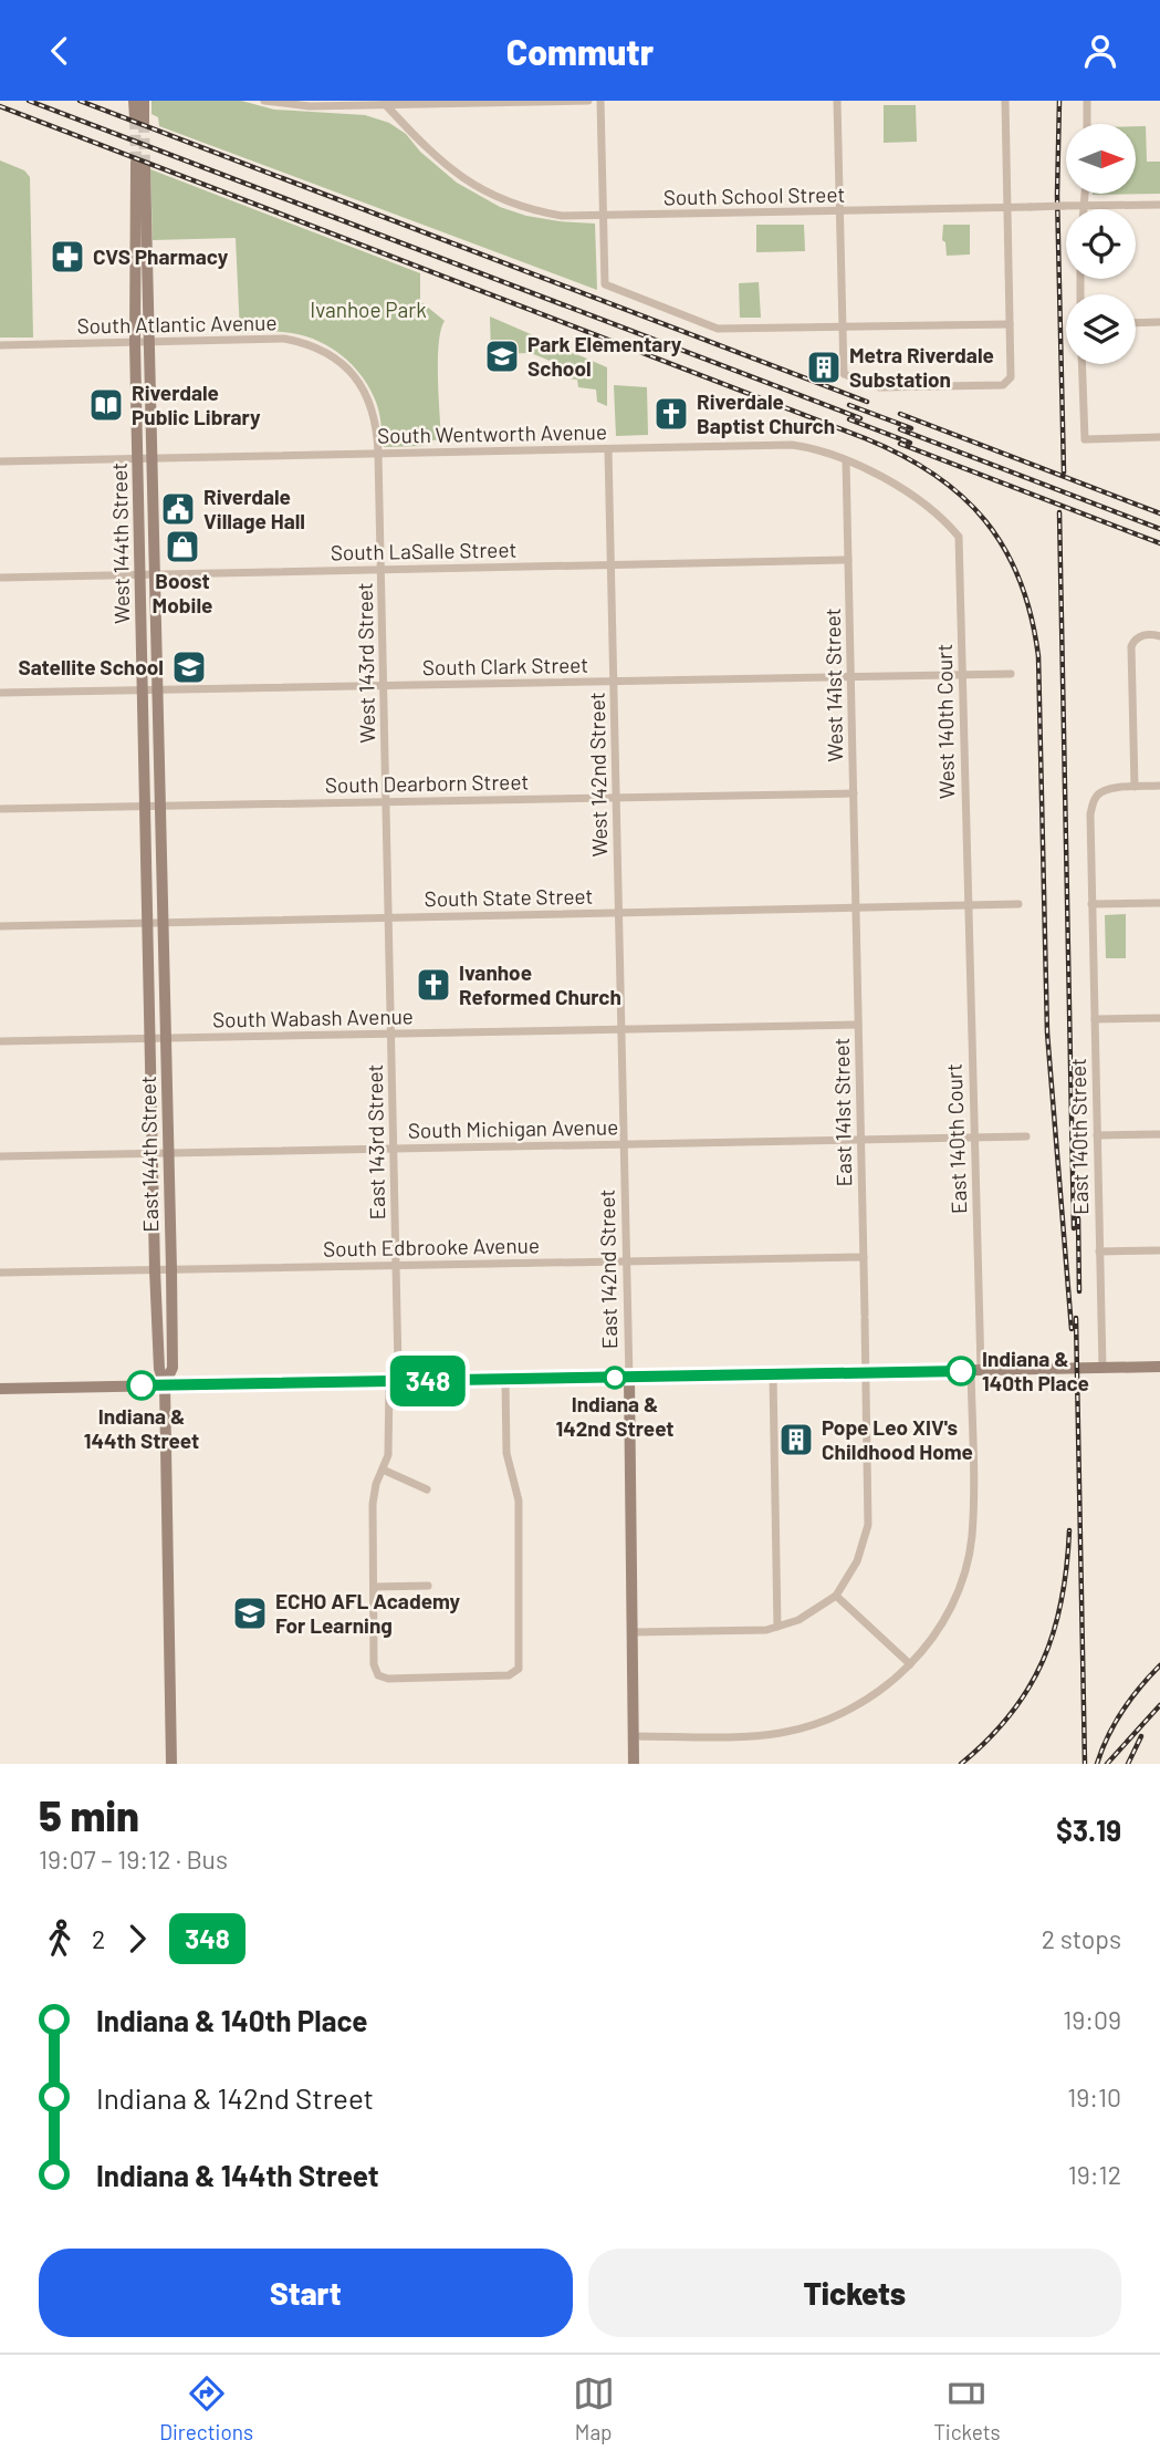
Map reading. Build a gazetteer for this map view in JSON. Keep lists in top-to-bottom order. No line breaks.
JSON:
{"streets":{"street":["South School Street","South Atlantic Avenue","South Wentworth Avenue","West 144th Street","South LaSalle Street","West 143rd Street","South Clark Street","West 141st Street","West 140th Court","West 142nd Street","South Dearborn Street","South State Street","South Wabash Avenue","East 141st Street","South Michigan Avenue","East 140th Street","East 140th Court","East 143rd Street","East 144th Street","South Edbrooke Avenue","East 142nd Street"]},"crossings":[["South Atlantic Avenue","South Wentworth Avenue"],["South Atlantic Avenue","West 144th Street"],["South Atlantic Avenue","West 143rd Street"],["South Wentworth Avenue","West 144th Street"],["South Wentworth Avenue","West 143rd Street"],["South Wentworth Avenue","West 141st Street"],["South Wentworth Avenue","West 140th Court"],["South Wentworth Avenue","West 142nd Street"],["West 144th Street","South LaSalle Street"],["West 144th Street","South Clark Street"],["West 144th Street","South Dearborn Street"],["West 144th Street","South State Street"],["West 144th Street","East 144th Street"],["South LaSalle Street","West 143rd Street"],["South LaSalle Street","West 141st Street"],["South LaSalle Street","West 142nd Street"],["West 143rd Street","South Clark Street"],["West 143rd Street","South Dearborn Street"],["West 143rd Street","South State Street"],["West 143rd Street","East 143rd Street"],["South Clark Street","West 141st Street"],["South Clark Street","West 140th Court"],["South Clark Street","West 142nd Street"],["West 141st Street","South Dearborn Street"],["West 141st Street","South State Street"],["West 141st Street","East 141st Street"],["West 140th Court","South State Street"],["West 140th Court","East 140th Court"],["West 142nd Street","South Dearborn Street"],["West 142nd Street","South State Street"],["West 142nd Street","East 142nd Street"],["South State Street","East 141st Street"],["South State Street","East 140th Court"],["South State Street","East 143rd Street"],["South State Street","East 144th Street"],["South State Street","East 142nd Street"],["South Wabash Avenue","East 141st Street"],["South Wabash Avenue","East 143rd Street"],["South Wabash Avenue","East 144th Street"],["South Wabash Avenue","East 142nd Street"],["East 141st Street","South Michigan Avenue"],["East 141st Street","South Edbrooke Avenue"],["South Michigan Avenue","East 140th Court"],["South Michigan Avenue","East 143rd Street"],["South Michigan Avenue","East 144th Street"],["South Michigan Avenue","East 142nd Street"],["East 140th Court","East 142nd Street"],["East 143rd Street","South Edbrooke Avenue"],["East 144th Street","South Edbrooke Avenue"],["South Edbrooke Avenue","East 142nd Street"]],"parks":["Ivanhoe Park"],"places":{"pharmacy":["CVS Pharmacy"],"school or university":["Park Elementary School","Satellite School","ECHO AFL Academy For Learning"],"building":["Metra Riverdale Substation","Pope Leo XIV's Childhood Home"],"library":["Riverdale Public Library"],"church":["Riverdale Baptist Church","Ivanhoe Reformed Church"],"public building":["Riverdale Village Hall"],"shop":["Boost Mobile"],"other":["Indiana & 140th Place","Indiana & 142nd Street","Indiana & 144th Street"]},"lines":["bus line 348"],"north":"right","page":{"header":"Commutr","on_map":"348","heading":["5 min","19:07 – 19:12 · Bus","$3.19"],"legs":["2","348","2 stops"],"list":[{"name":"Indiana & 140th Place","value":"19:09"},{"name":"Indiana & 142nd Street","value":"19:10"},{"name":"Indiana & 144th Street","value":"19:12"}],"buttons":["Start","Tickets"],"tabs":["Directions","Map","Tickets"]}}
